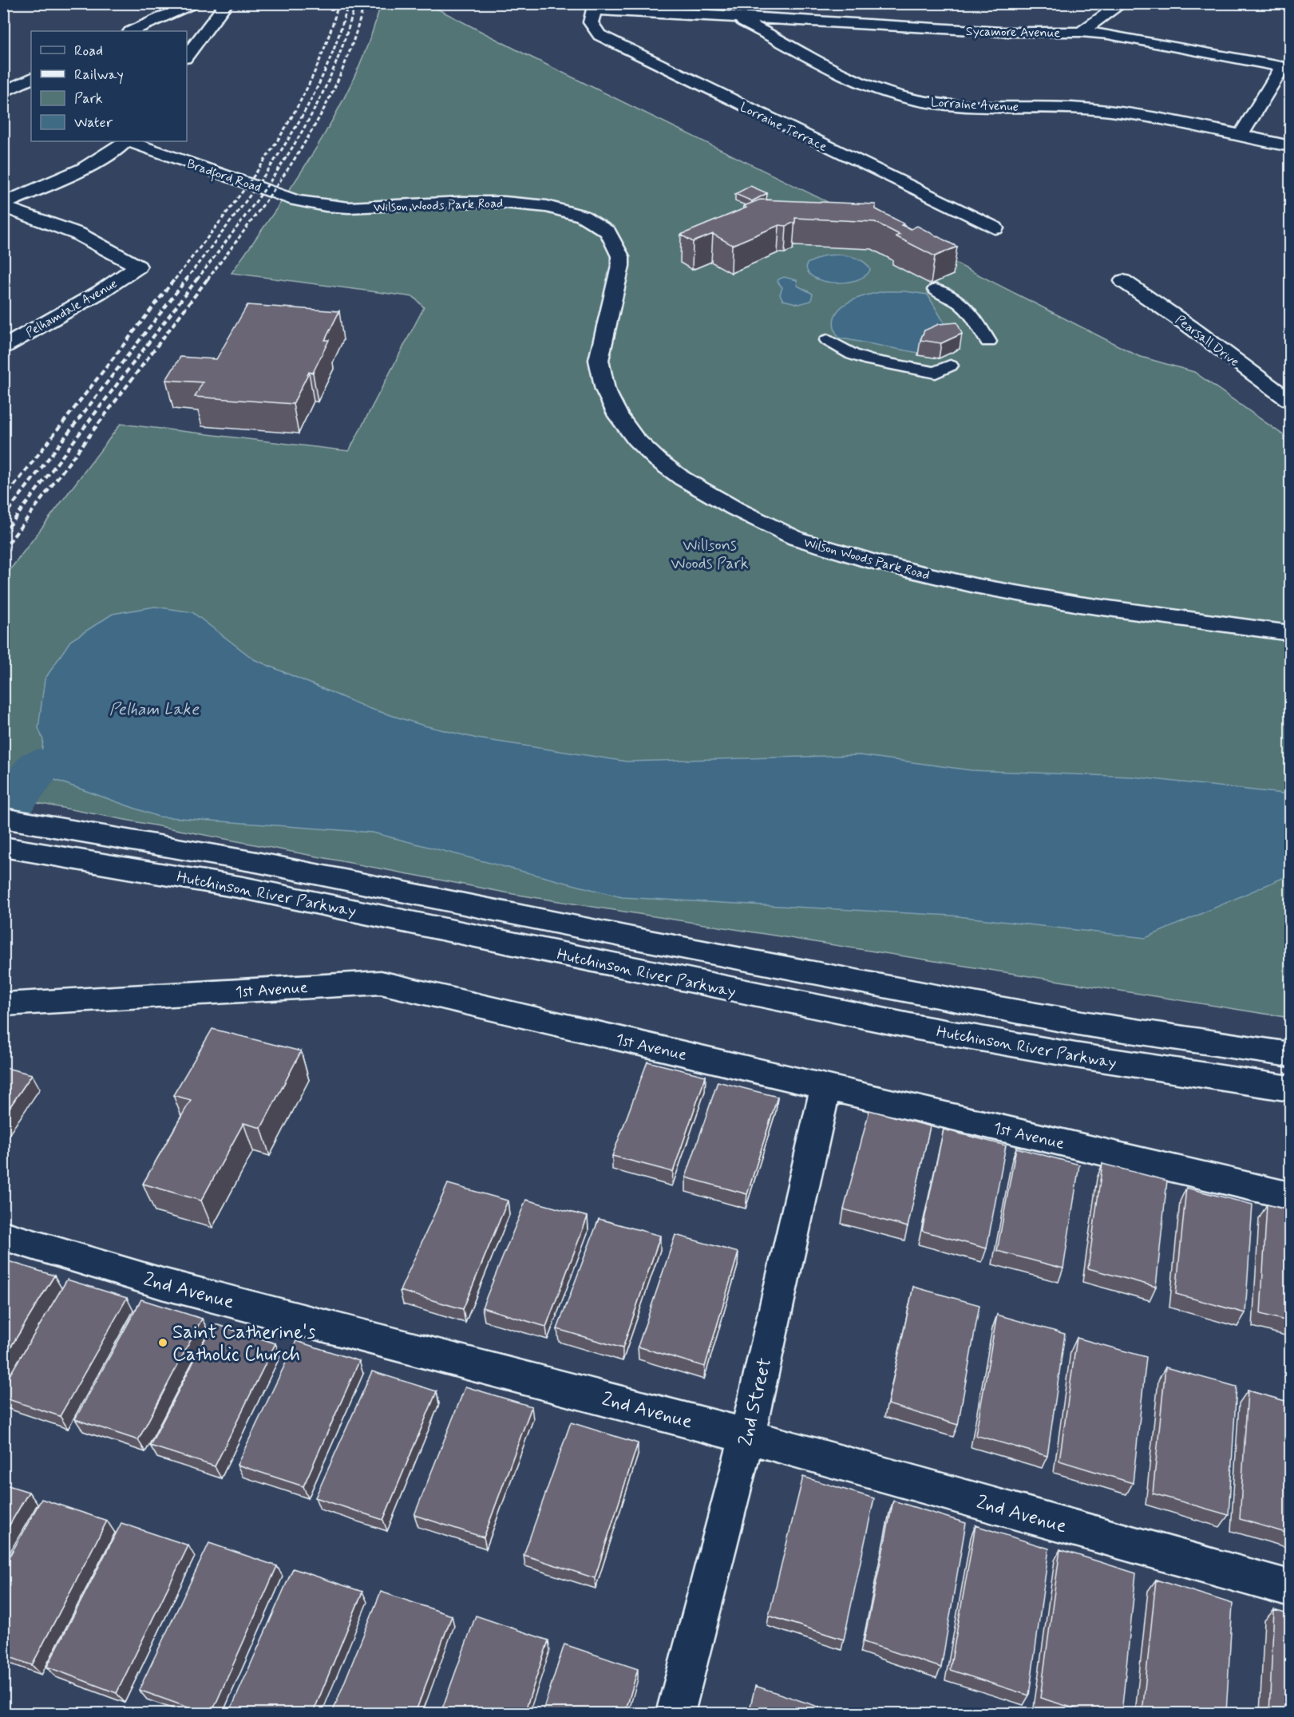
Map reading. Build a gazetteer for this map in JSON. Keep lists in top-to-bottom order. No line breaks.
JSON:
{"streets":{"main road":["Sycamore Avenue","Lorraine Avenue","Lorraine Terrace","Bradford Road","Wilson Woods Park Road","Pelhamdale Avenue","Pearsall Drive","Hutchinson River Parkway","1st Avenue","2nd Avenue","2nd Street"]},"crossings":[["Sycamore Avenue","Lorraine Avenue"],["Lorraine Avenue","Lorraine Terrace"],["Bradford Road","Wilson Woods Park Road"],["1st Avenue","2nd Street"],["2nd Avenue","2nd Street"]],"water":["Pelham Lake"],"parks":["Willsons Woods Park"],"places":["Saint Catherine's Catholic Church"],"legend":["Road","Railway","Park","Water"]}
